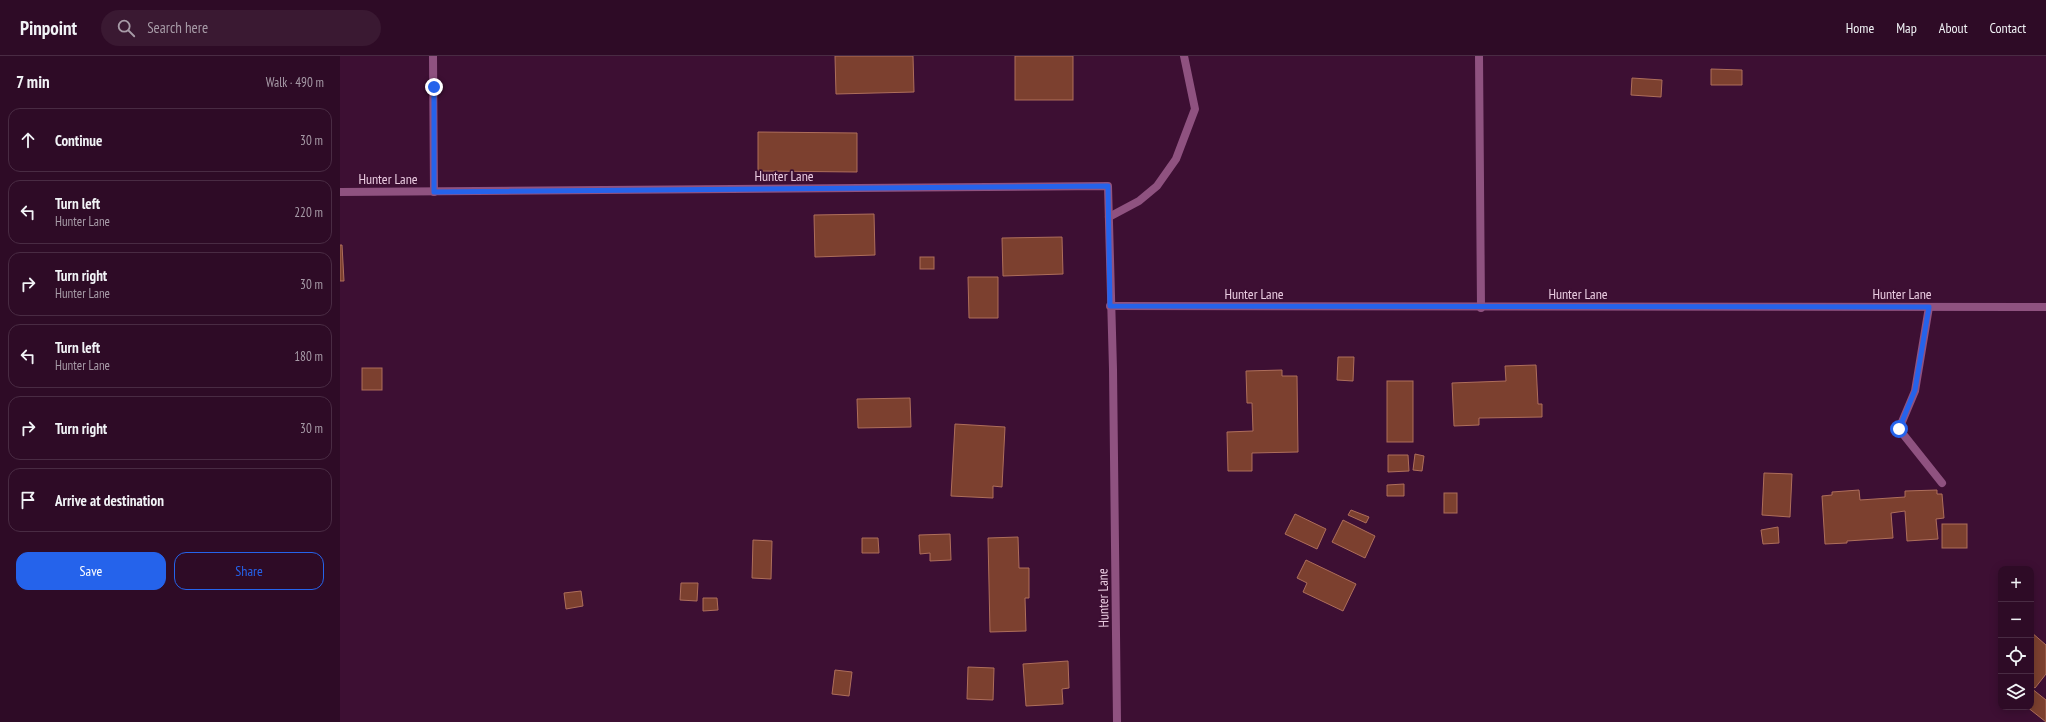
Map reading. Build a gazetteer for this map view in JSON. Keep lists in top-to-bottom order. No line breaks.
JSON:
{"streets":{"street":["Hunter Lane"]},"page":{"header":"Pinpoint","search":"Search here","nav":["Home","Map","About","Contact"],"heading":["7 min","Walk · 490 m"],"list":[["Continue","30 m"],["Turn left","Hunter Lane","220 m"],["Turn right","Hunter Lane","30 m"],["Turn left","Hunter Lane","180 m"],["Turn right","30 m"],"Arrive at destination"],"buttons":["Save","Share"],"map_buttons":["+","−"]}}
